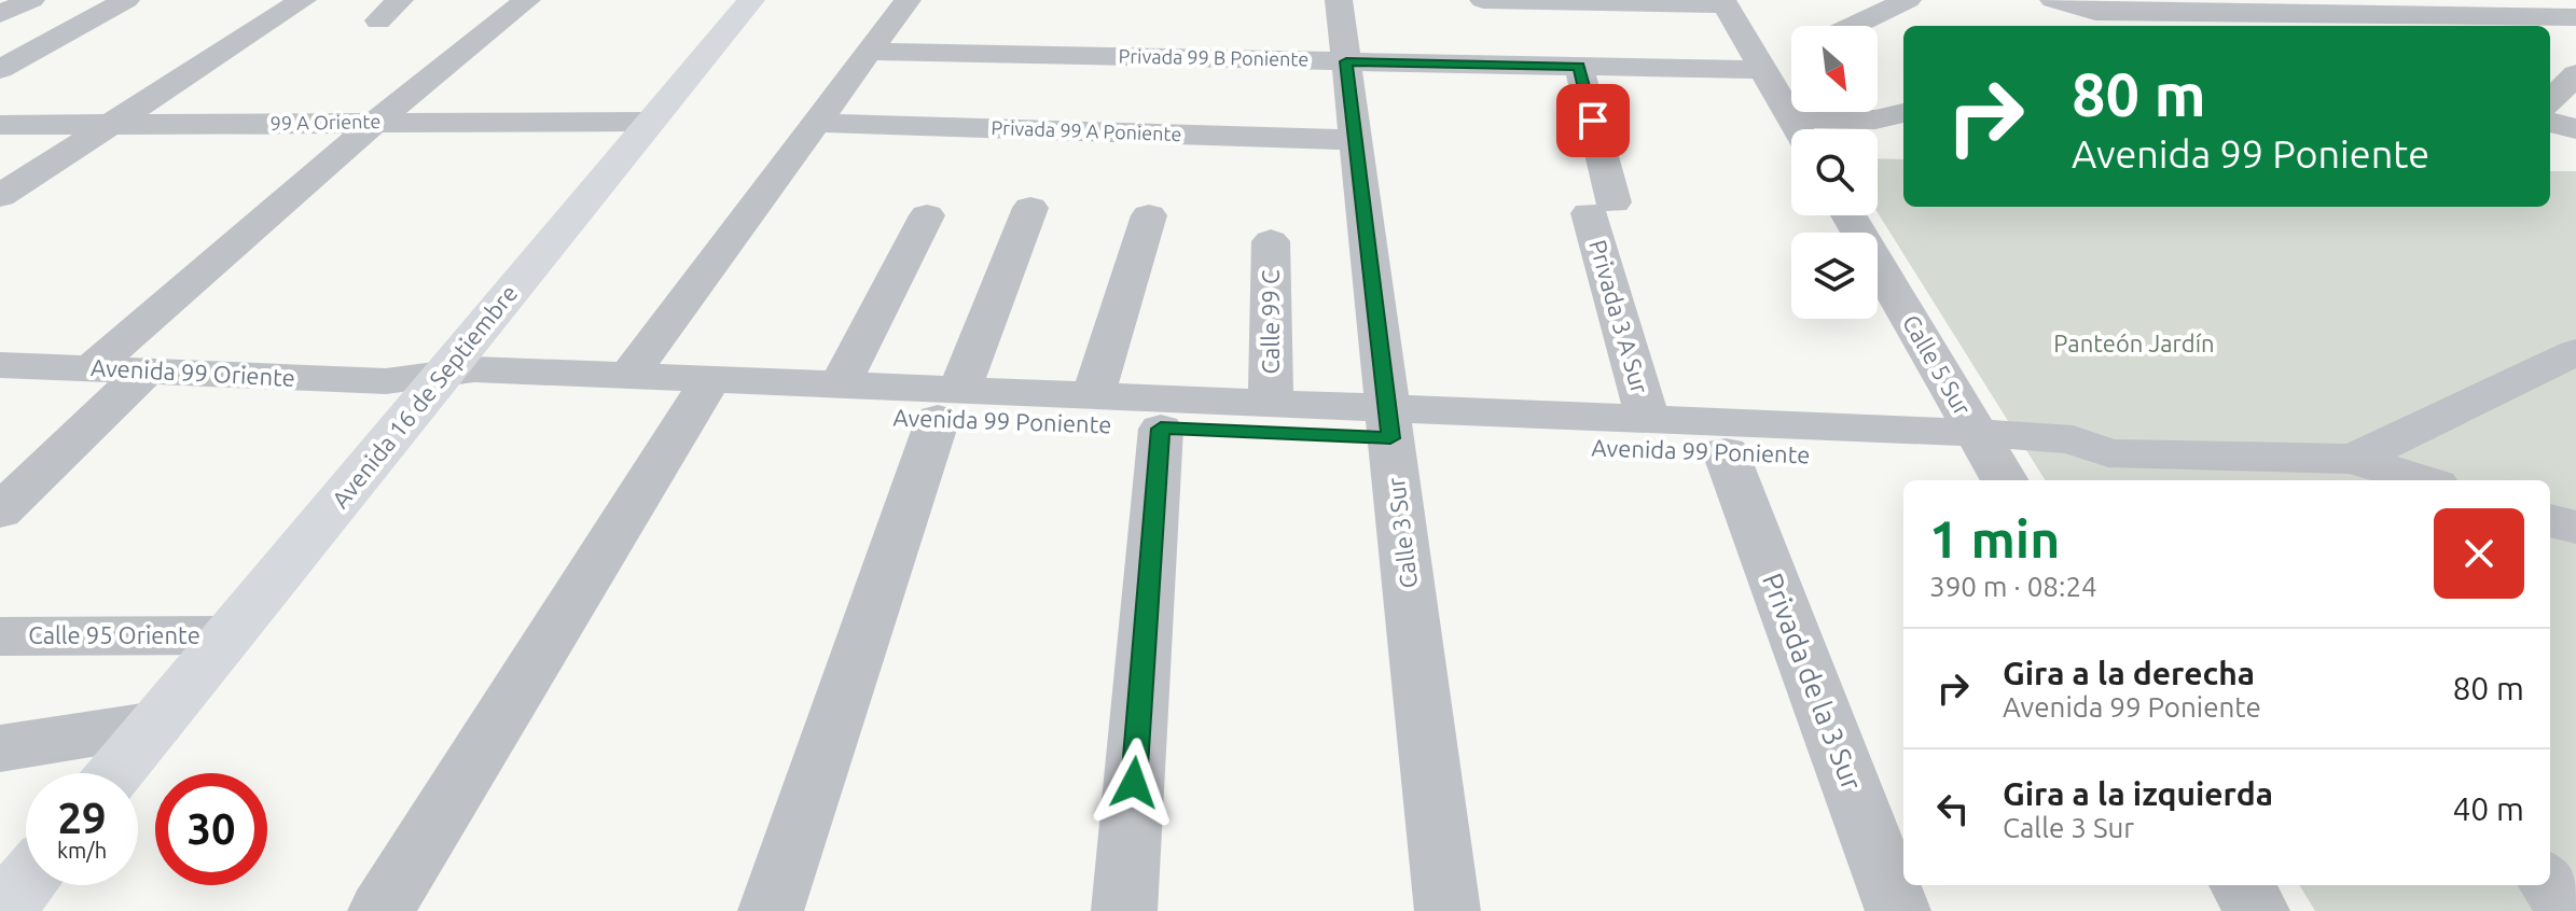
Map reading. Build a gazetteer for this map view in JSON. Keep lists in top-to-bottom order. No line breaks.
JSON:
{"streets":{"main road":["Avenida 16 de Septiembre"],"street":["Privada 99 B Poniente","99 A Oriente","Privada 99 A Poniente","Privada 3 A Sur","Calle 99 C","Calle 5 Sur","Avenida 99 Oriente","Avenida 99 Poniente","Calle 3 Sur","Calle 95 Oriente","Privada de la 3 Sur"]},"crossings":[["Privada 99 B Poniente","Privada 3 A Sur"],["Privada 99 B Poniente","Calle 3 Sur"],["99 A Oriente","Avenida 16 de Septiembre"],["Privada 99 A Poniente","Calle 3 Sur"],["Privada 3 A Sur","Avenida 99 Poniente"],["Calle 99 C","Avenida 99 Poniente"],["Calle 5 Sur","Avenida 99 Poniente"],["Avenida 99 Oriente","Avenida 16 de Septiembre"],["Avenida 99 Oriente","Avenida 99 Poniente"],["Avenida 16 de Septiembre","Avenida 99 Poniente"],["Avenida 16 de Septiembre","Calle 95 Oriente"],["Avenida 99 Poniente","Calle 3 Sur"],["Avenida 99 Poniente","Privada de la 3 Sur"]],"parks":["Panteón Jardín"],"north":"bottom right","page":{"turn":["80 m","Avenida 99 Poniente"],"heading":["1 min","390 m · 08:24"],"list":[{"name":"Gira a la derecha","note":"Avenida 99 Poniente","value":"80 m"},{"name":"Gira a la izquierda","note":"Calle 3 Sur","value":"40 m"}],"speed":"29 km/h","limit":"30"}}
